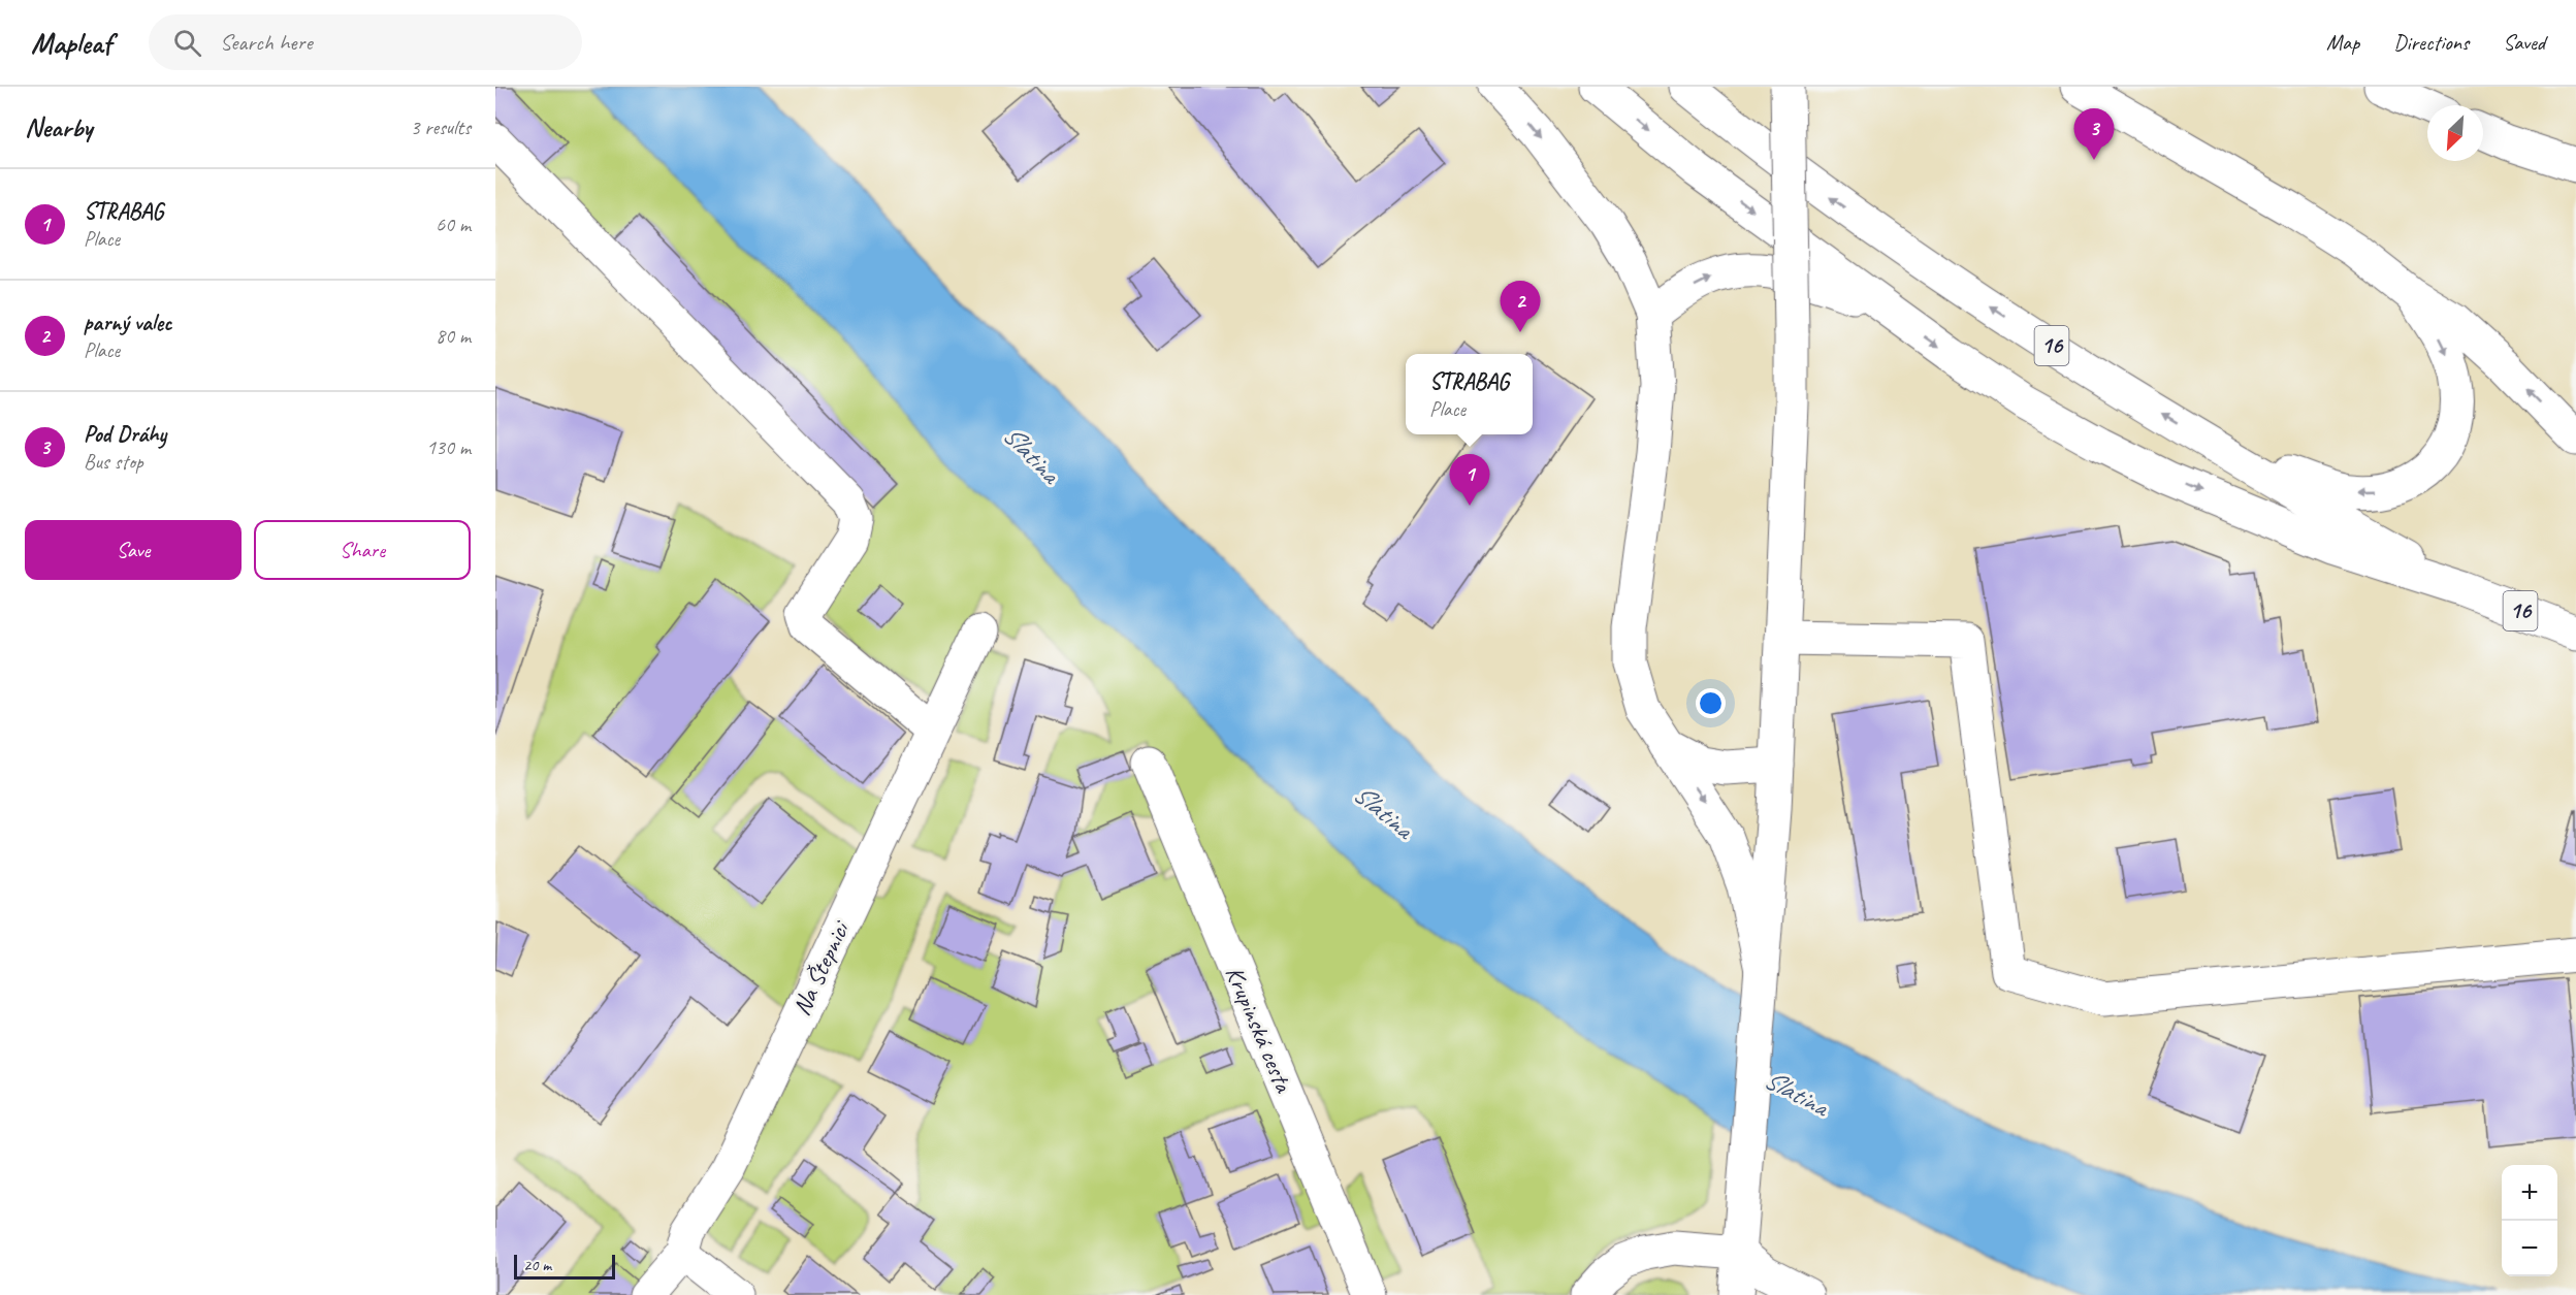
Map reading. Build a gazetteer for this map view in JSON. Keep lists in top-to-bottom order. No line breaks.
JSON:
{"streets":{"main road":["16","Na Štepnici","Krupinská cesta"]},"water":["Slatina"],"scale_bar":"20 m","north":"bottom left","page":{"header":"Mapleaf","search":"Search here","nav":["Map","Directions","Saved"],"heading":["Nearby","3 results"],"pins":["3","2","1"],"list":[{"mark":"1","name":"STRABAG","note":"Place","value":"60 m"},{"mark":"2","name":"parný valec","note":"Place","value":"80 m"},{"mark":"3","name":"Pod Dráhy","note":"Bus stop","value":"130 m"}],"popup":["STRABAG","Place"],"buttons":["Save","Share"],"map_buttons":["+","−"],"scale":"20 m"}}
